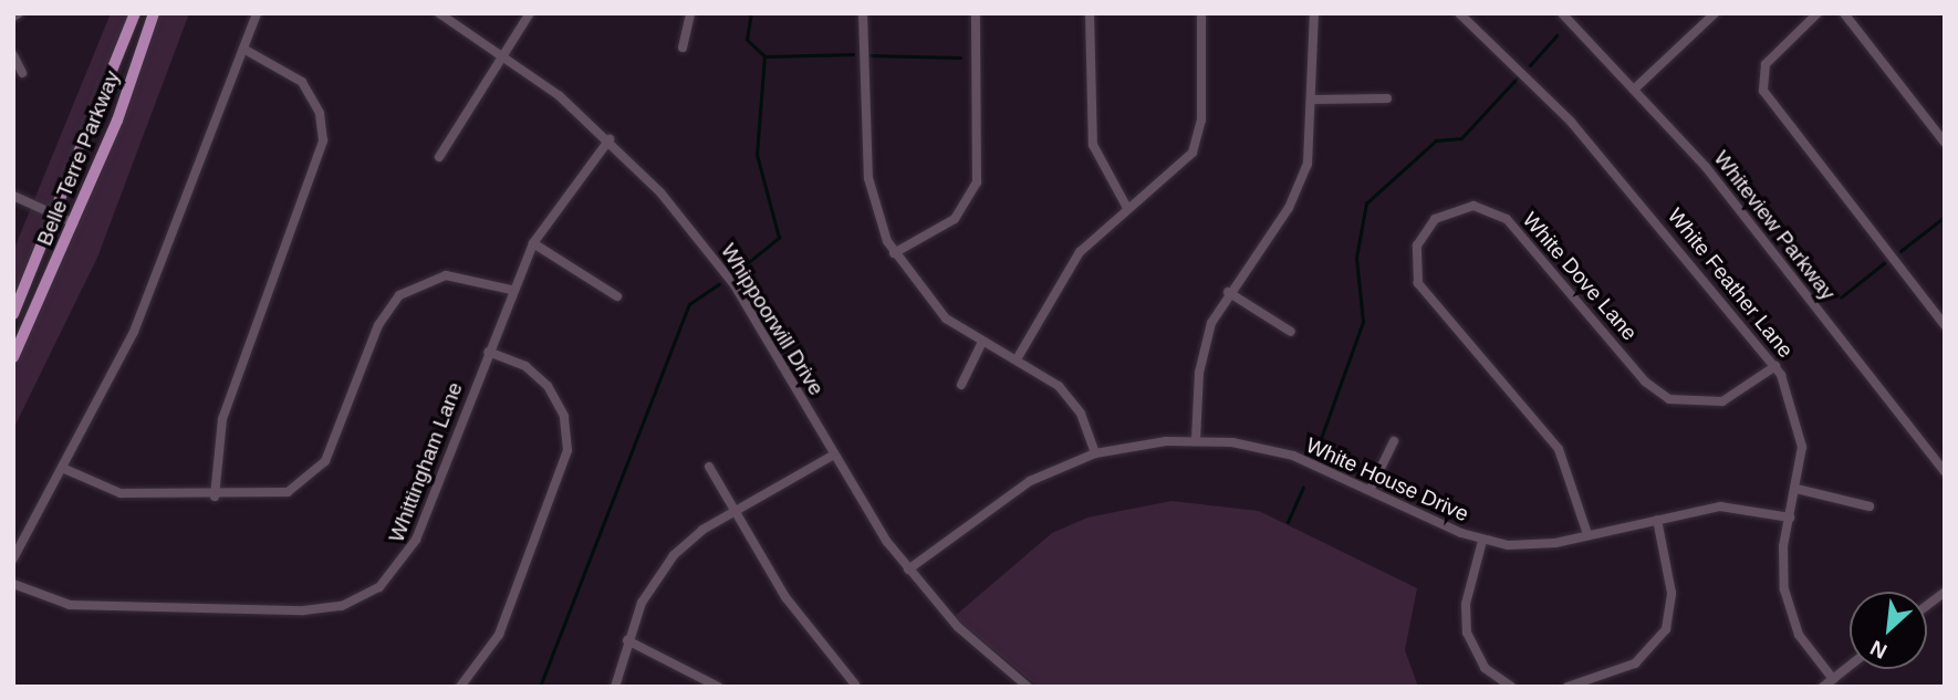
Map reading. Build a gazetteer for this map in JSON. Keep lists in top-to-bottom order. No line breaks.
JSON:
{"streets":{"main road":["Belle Terre Parkway"],"street":["Whiteview Parkway","White Dove Lane","White Feather Lane","Whippoorwill Drive","Whittingham Lane","White House Drive"]},"crossings":[["White Dove Lane","White Feather Lane"],["White Dove Lane","White House Drive"],["White Feather Lane","White House Drive"],["Whippoorwill Drive","Whittingham Lane"],["Whippoorwill Drive","White House Drive"]],"north":"bottom left"}
